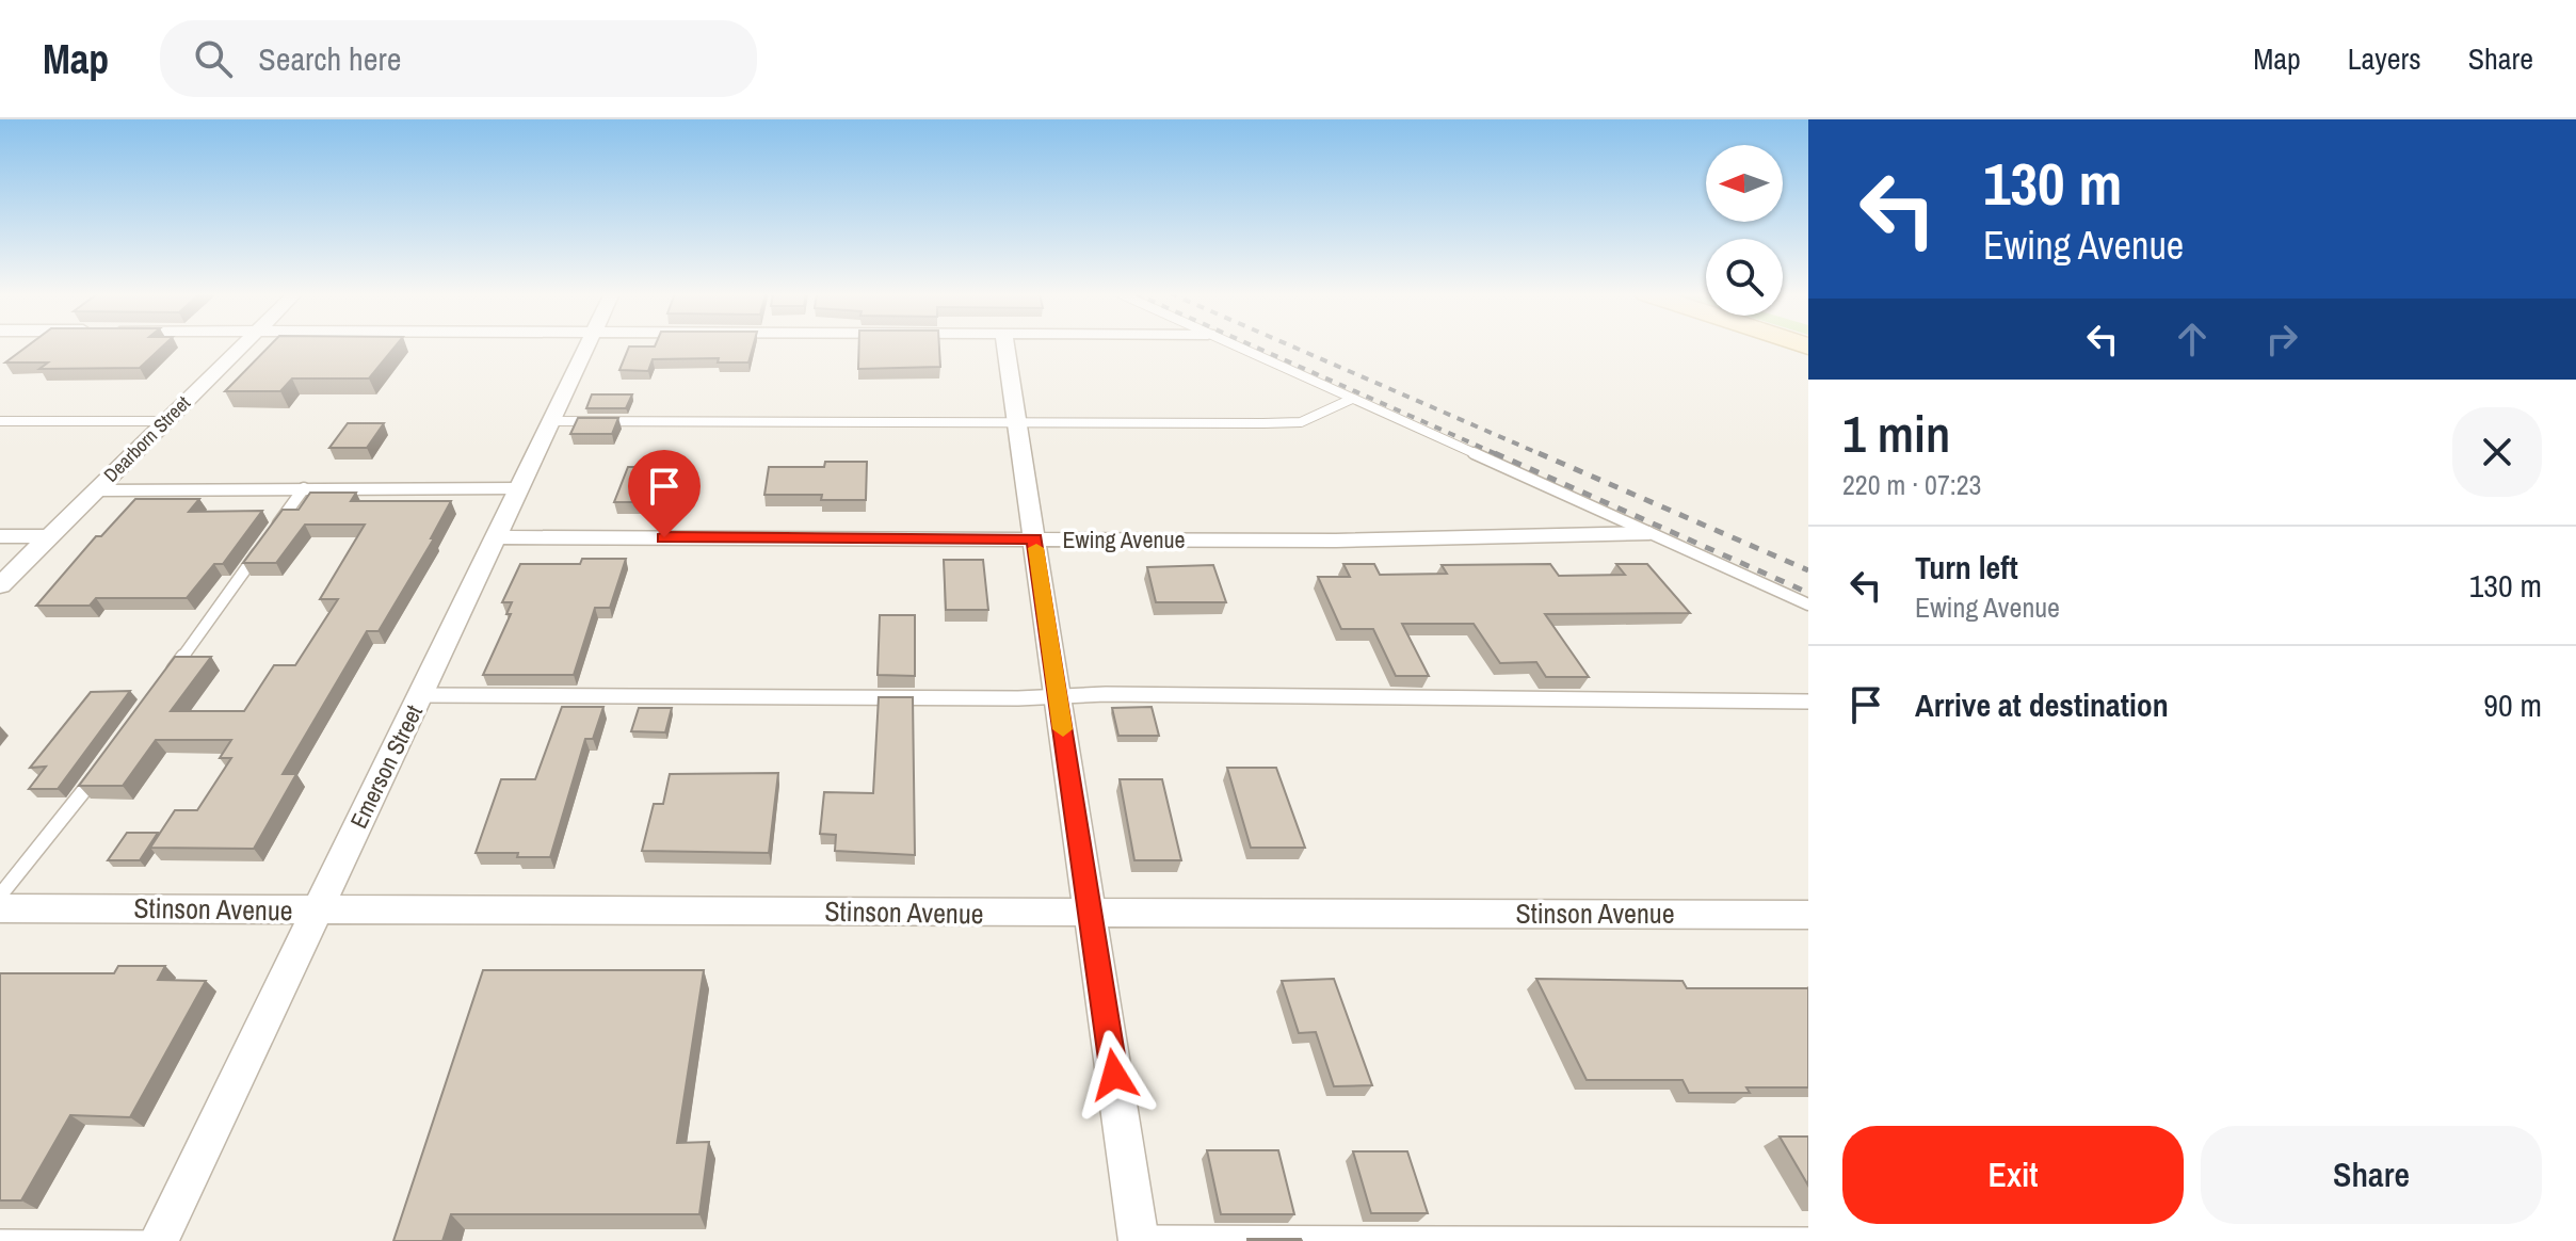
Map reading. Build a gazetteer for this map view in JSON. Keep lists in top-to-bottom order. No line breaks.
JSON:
{"streets":{"street":["Dearborn Street","Ewing Avenue","Emerson Street","Stinson Avenue"]},"crossings":[["Ewing Avenue","Emerson Street"],["Emerson Street","Stinson Avenue"]],"north":"left","page":{"header":"Map","search":"Search here","nav":["Map","Layers","Share"],"turn":["130 m","Ewing Avenue"],"heading":["1 min","220 m · 07:23"],"list":[{"name":"Turn left","note":"Ewing Avenue","value":"130 m"},{"name":"Arrive at destination","value":"90 m"}],"buttons":["Exit","Share"]}}
